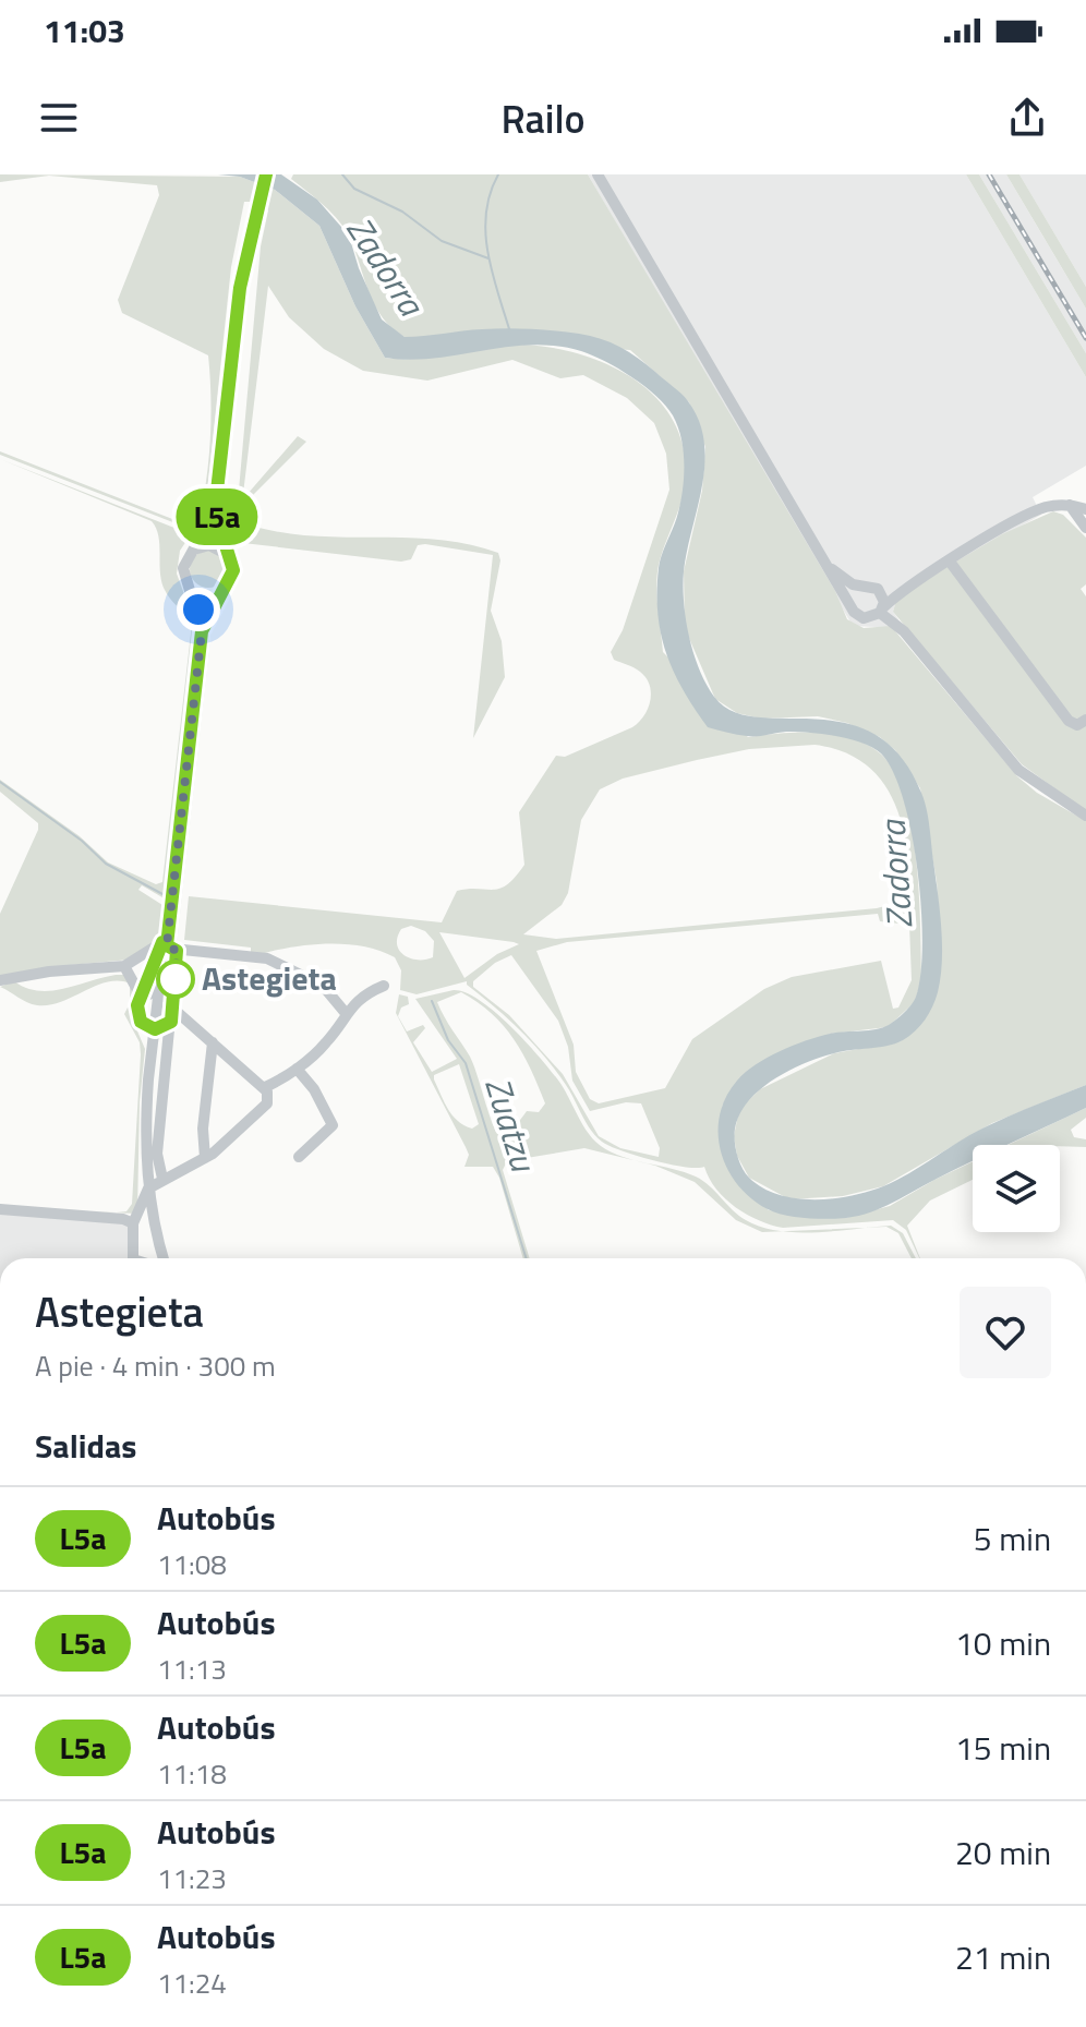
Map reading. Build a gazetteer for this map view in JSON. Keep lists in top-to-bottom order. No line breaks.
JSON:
{"water":["Zadorra","Zuatzu"],"places":["Astegieta"],"lines":["bus line L5a"],"page":{"status":"11:03","header":"Railo","on_map":"L5a","heading":[["Astegieta","A pie · 4 min · 300 m"],"Salidas"],"list":[{"mark":"L5a","name":"Autobús","note":"11:08","value":"5 min"},{"mark":"L5a","name":"Autobús","note":"11:13","value":"10 min"},{"mark":"L5a","name":"Autobús","note":"11:18","value":"15 min"},{"mark":"L5a","name":"Autobús","note":"11:23","value":"20 min"},{"mark":"L5a","name":"Autobús","note":"11:24","value":"21 min"}]}}
